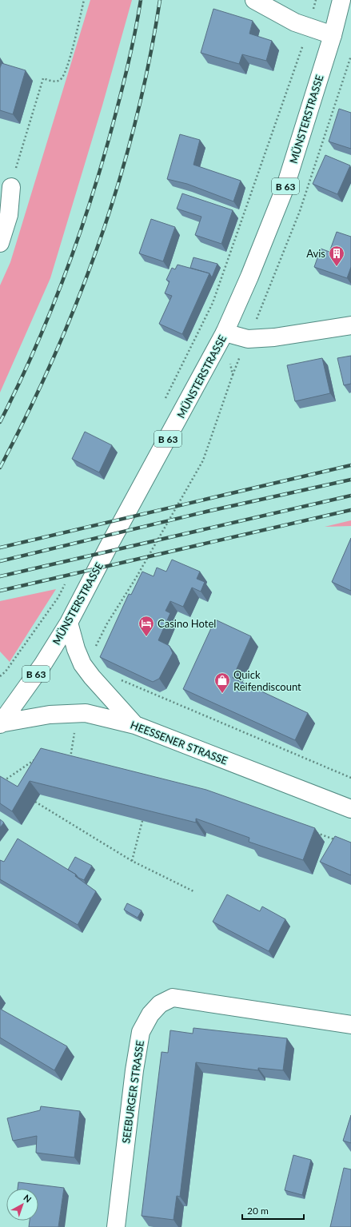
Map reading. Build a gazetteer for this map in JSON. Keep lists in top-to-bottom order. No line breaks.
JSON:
{"streets":{"main road":["MÜNSTERSTRASSE","B 63","HEESSENER STRASSE","SEEBURGER STRASSE"]},"crossings":[["MÜNSTERSTRASSE","HEESSENER STRASSE"]],"places":{"building":["Avis"],"hotel":["Casino Hotel"],"shop":["Quick Reifendiscount"]},"scale_bar":"20 m","north":"top right"}
